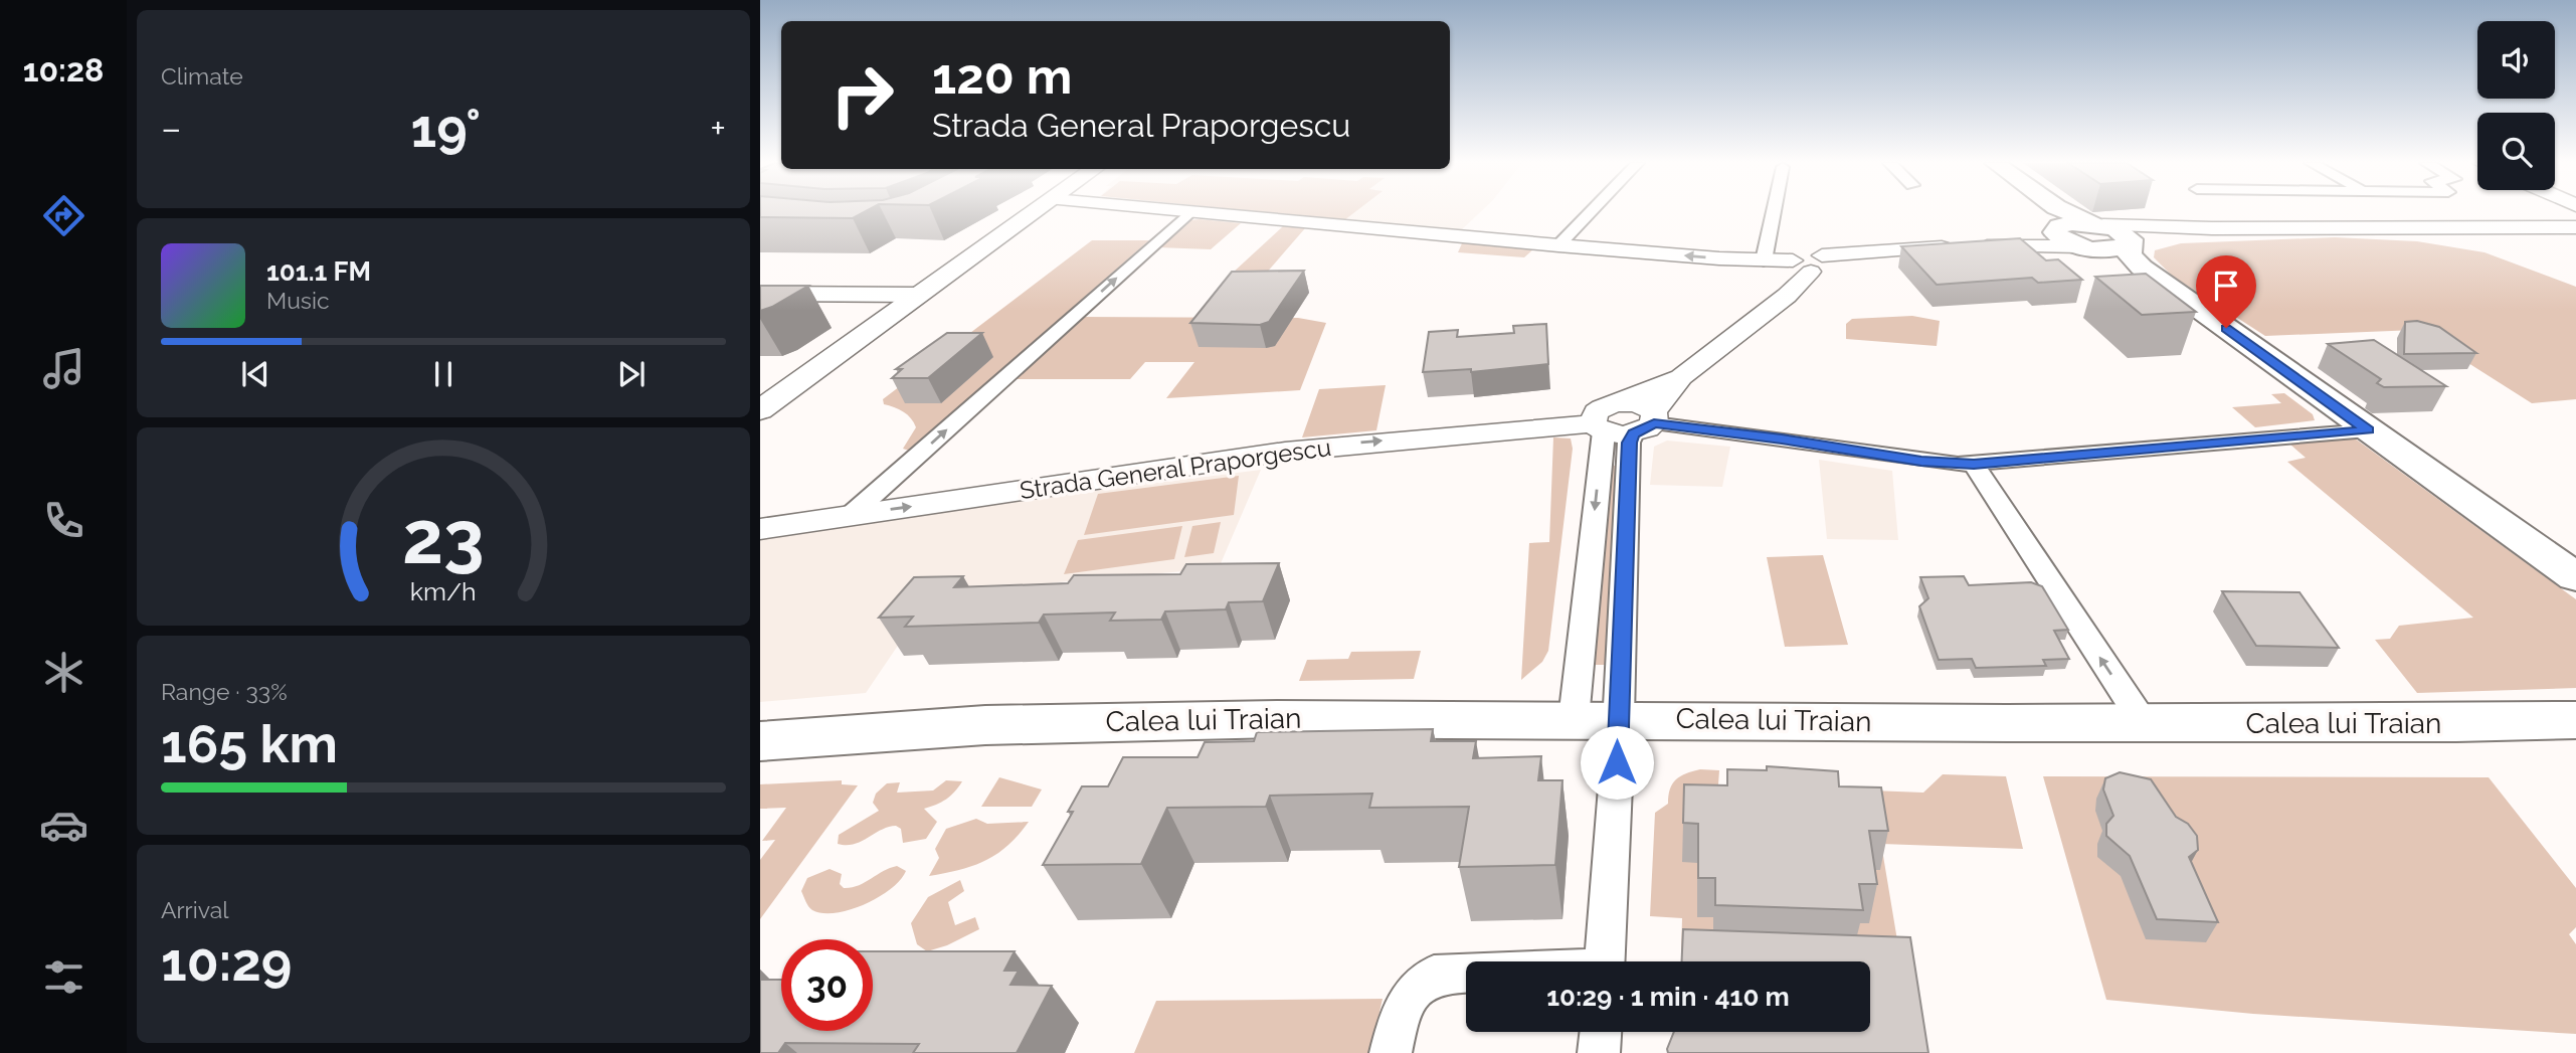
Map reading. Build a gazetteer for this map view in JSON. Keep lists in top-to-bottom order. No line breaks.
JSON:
{"streets":{"main road":["Calea lui Traian"],"street":["Strada General Praporgescu"]},"page":{"tabs":"10:28","tile":["Climate",["Range · 33%","165 km"],["Arrival","10:29"]],"turn":["120 m","Strada General Praporgescu"],"heat":["−","19°","+"],"song":["101.1 FM","Music"],"limit":"30","trip":"10:29 · 1 min · 410 m","gauge":["23","km/h"]}}
